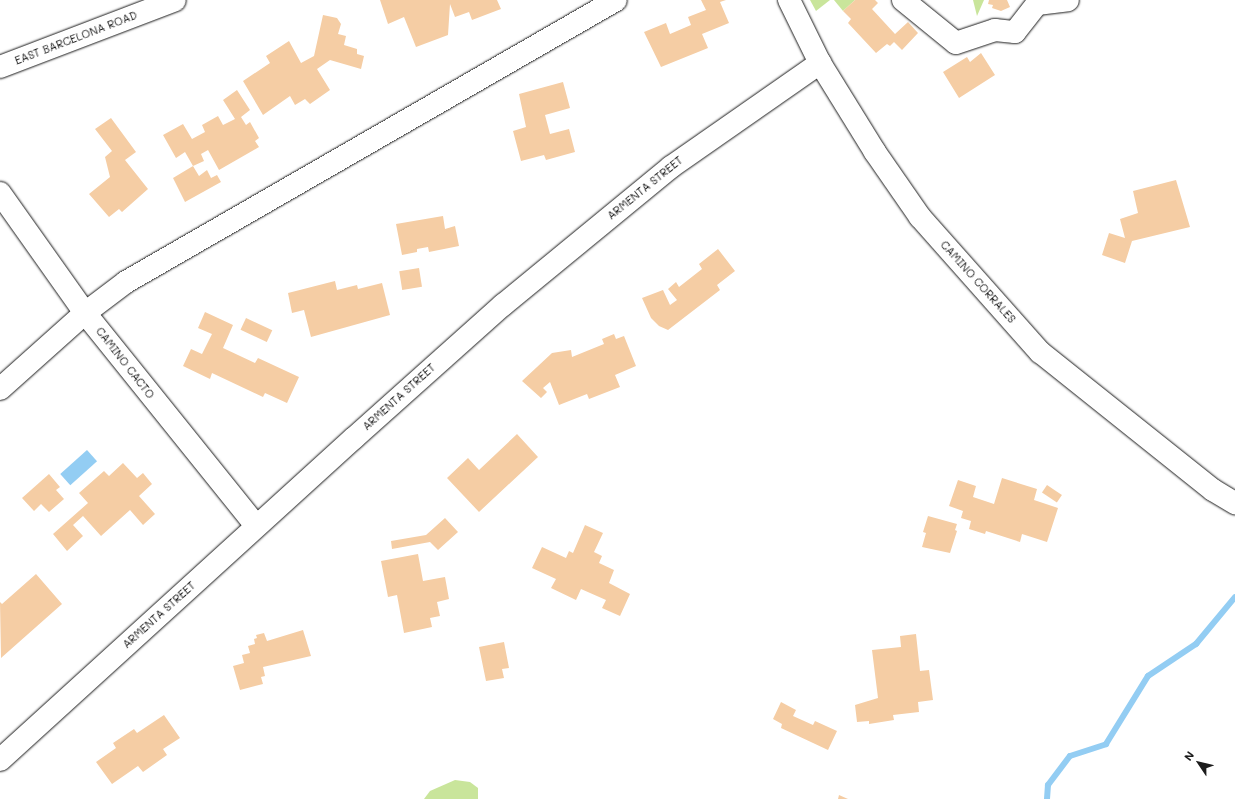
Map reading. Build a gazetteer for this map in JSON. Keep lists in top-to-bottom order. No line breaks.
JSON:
{"streets":{"street":["EAST BARCELONA ROAD","ARMENTA STREET","CAMINO CORRALES","CAMINO CACTO"]},"crossings":[["ARMENTA STREET","CAMINO CORRALES"],["ARMENTA STREET","CAMINO CACTO"]],"north":"top left"}
